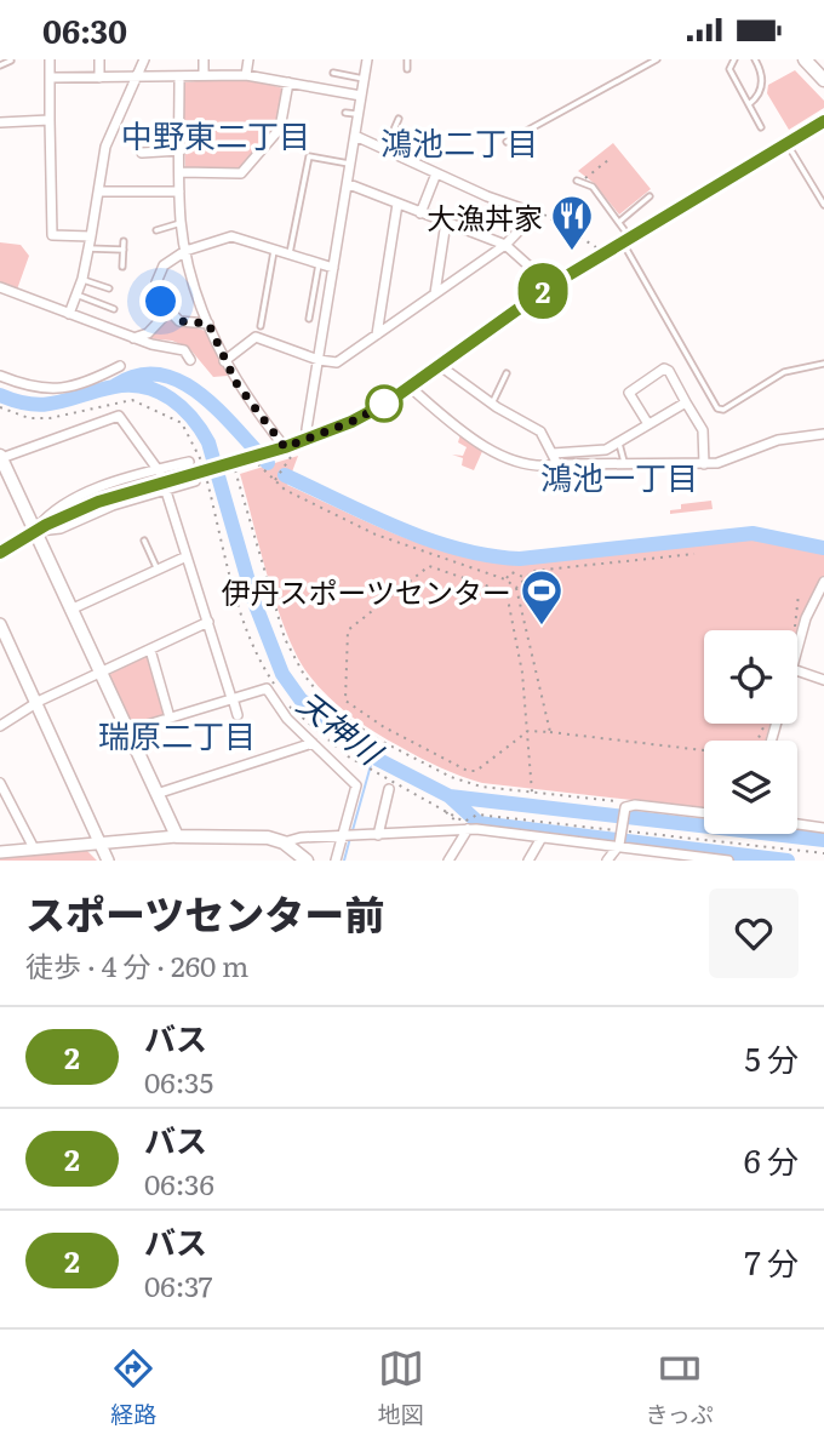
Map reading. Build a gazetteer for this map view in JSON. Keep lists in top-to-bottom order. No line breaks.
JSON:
{"districts":["中野東二丁目","鴻池二丁目","鴻池一丁目","瑞原二丁目"],"water":["天神川"],"places":{"restaurant":["大漁丼家"],"sports":["伊丹スポーツセンター"]},"lines":["bus line 2"],"page":{"status":"06:30","on_map":"2","heading":["スポーツセンター前","徒歩 · 4 分 · 260 m"],"list":[{"mark":"2","name":"バス","note":"06:35","value":"5 分"},{"mark":"2","name":"バス","note":"06:36","value":"6 分"},{"mark":"2","name":"バス","note":"06:37","value":"7 分"}],"tabs":["経路","地図","きっぷ"]}}
